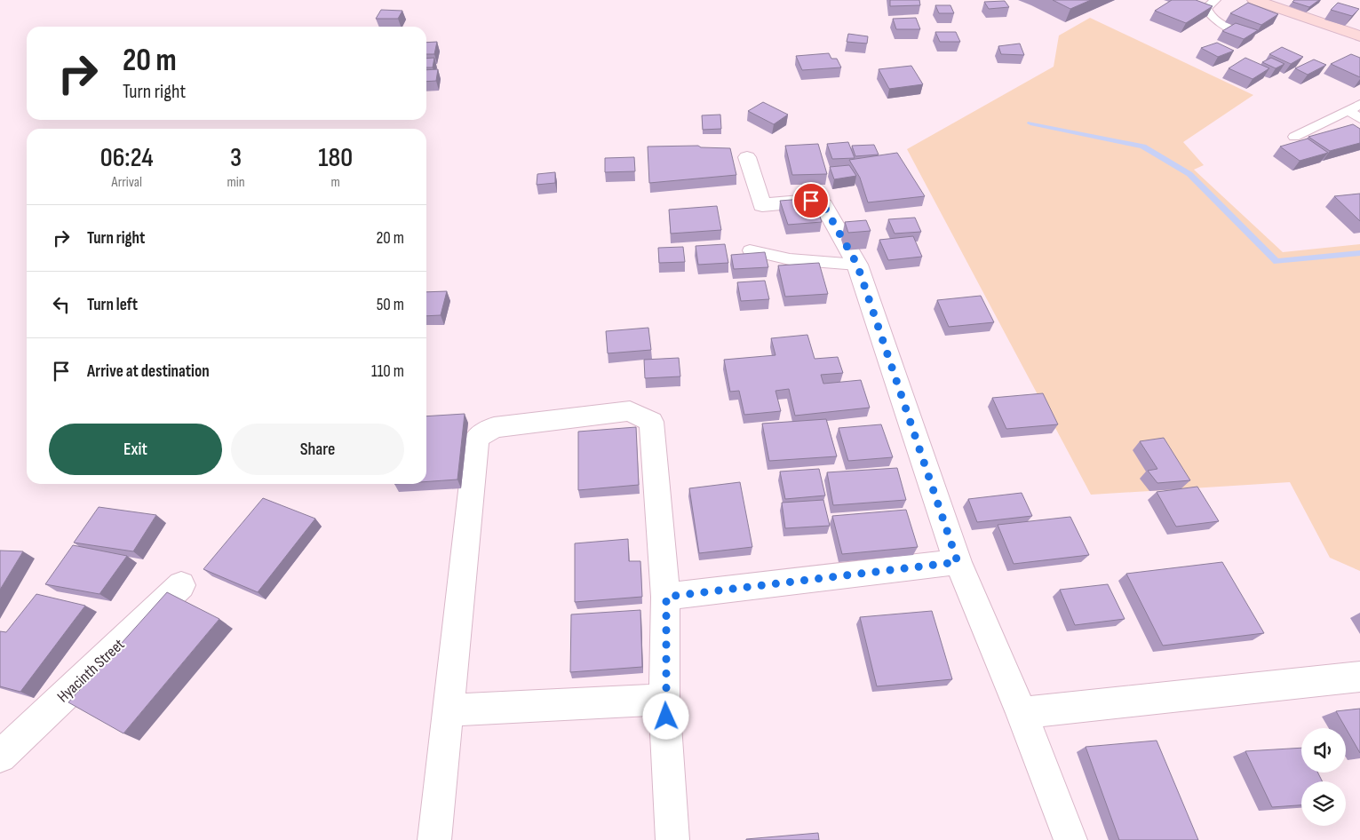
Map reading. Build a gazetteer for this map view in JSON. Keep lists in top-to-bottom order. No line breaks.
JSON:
{"streets":{"street":["Hyacinth Street"]},"page":{"turn":["20 m","Turn right"],"eta":["06:24","Arrival","3","min","180","m"],"list":[{"name":"Turn right","value":"20 m"},{"name":"Turn left","value":"50 m"},{"name":"Arrive at destination","value":"110 m"}],"buttons":["Exit","Share"]}}
